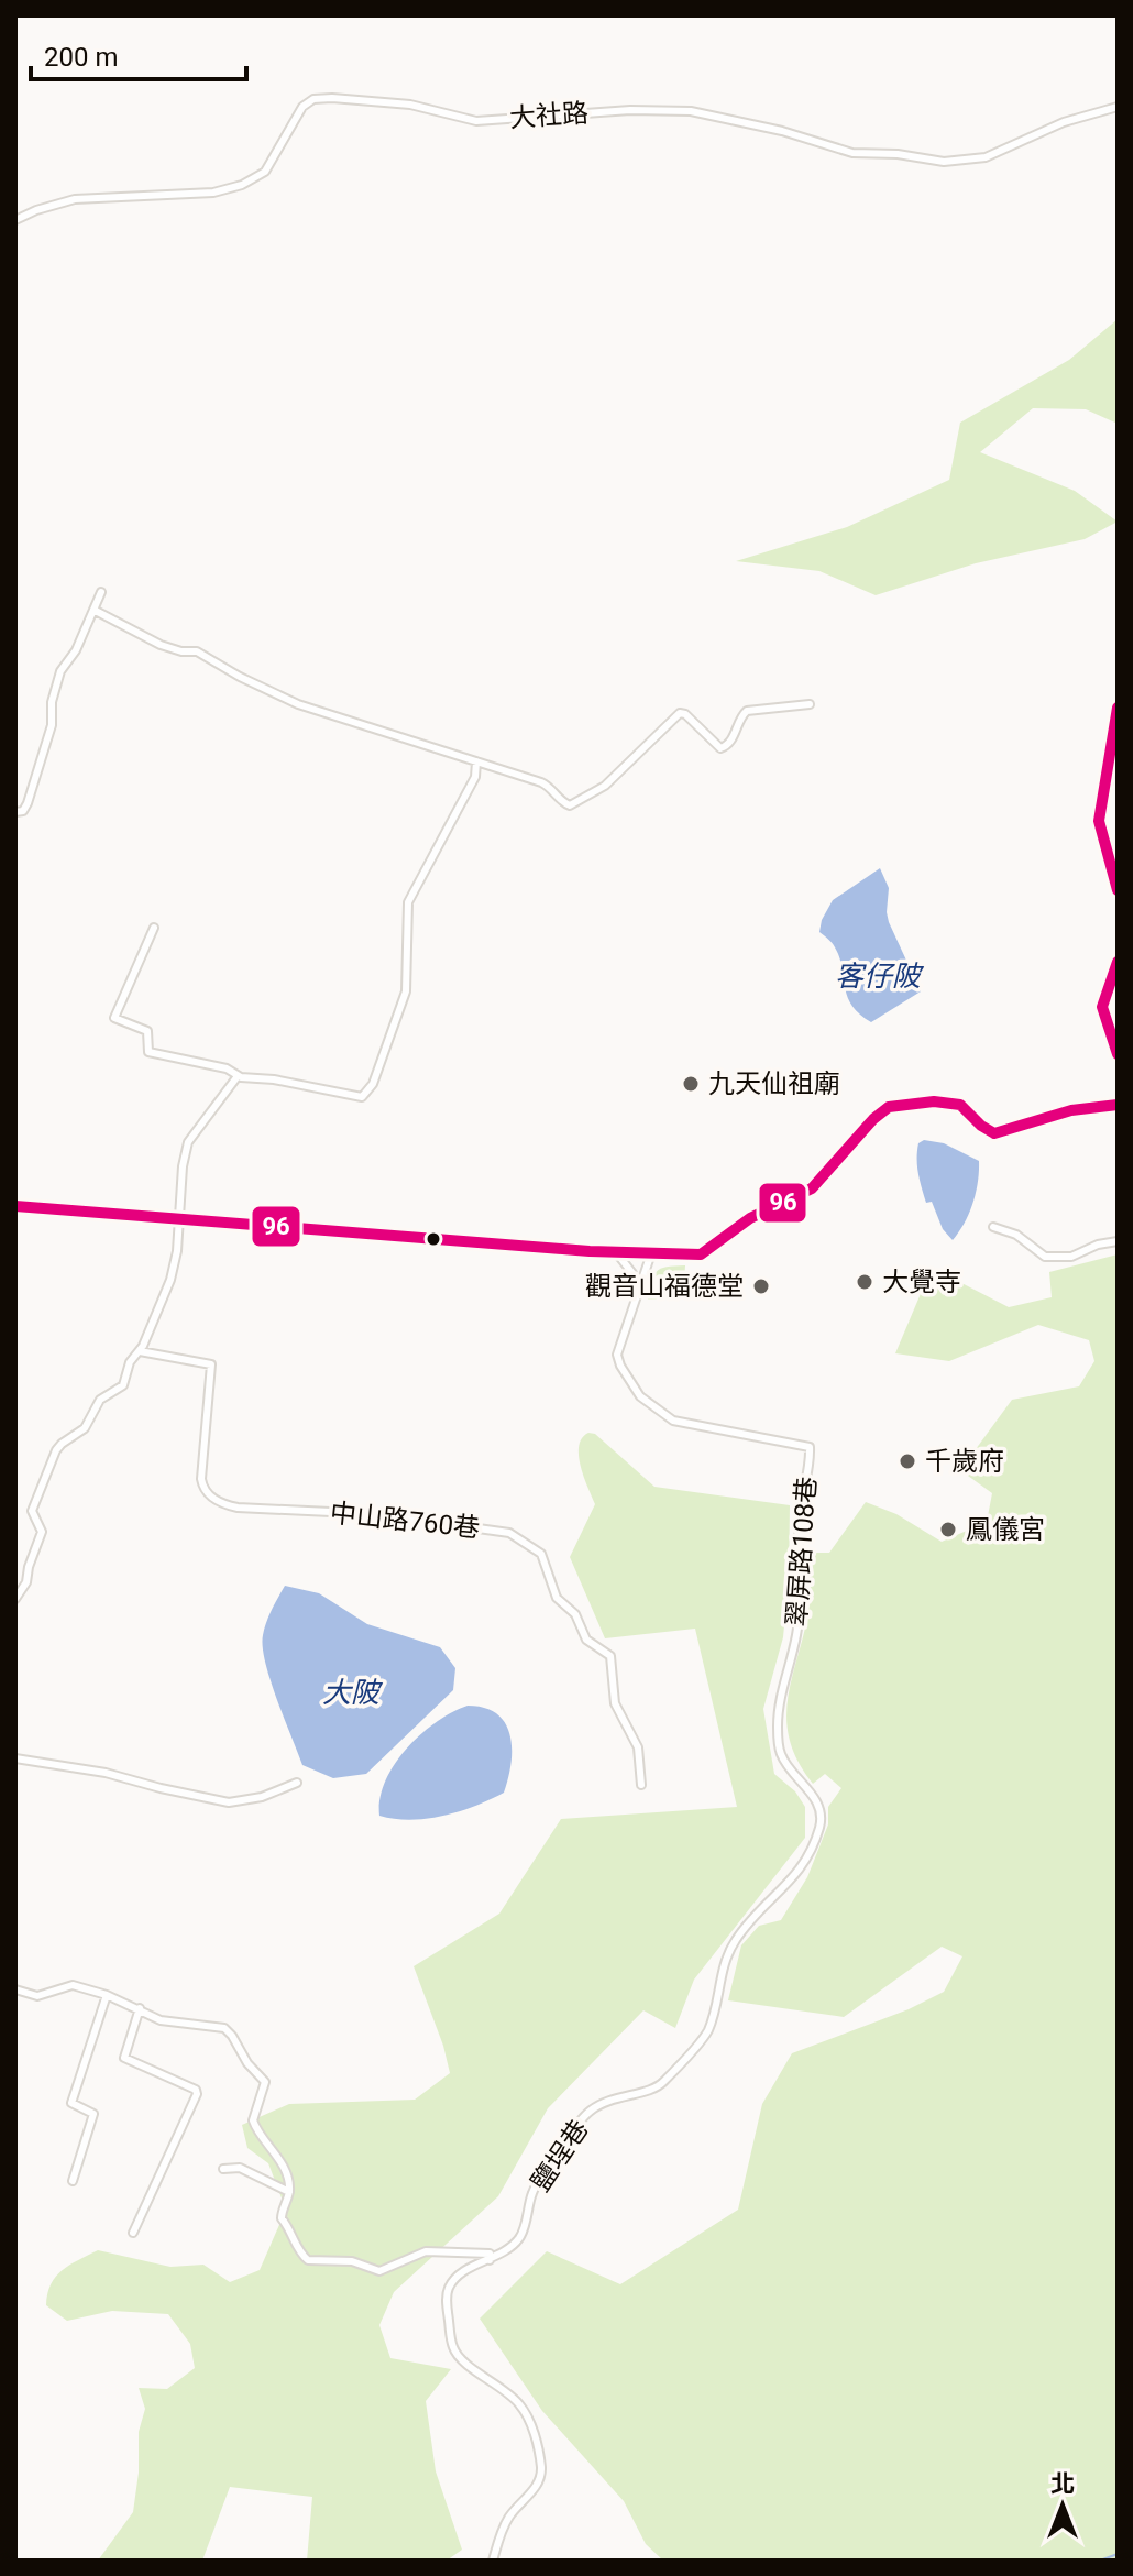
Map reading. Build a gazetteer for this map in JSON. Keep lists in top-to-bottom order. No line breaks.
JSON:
{"streets":{"street":["大社路","中山路760巷","翠屏路108巷","鹽埕巷"]},"crossings":[["翠屏路108巷","鹽埕巷"]],"water":["客仔陂","大陂"],"places":["九天仙祖廟","大覺寺","觀音山福德堂","千歲府","鳳儀宮"],"lines":["transit line 96"],"scale_bar":"200 m","north":"top"}
